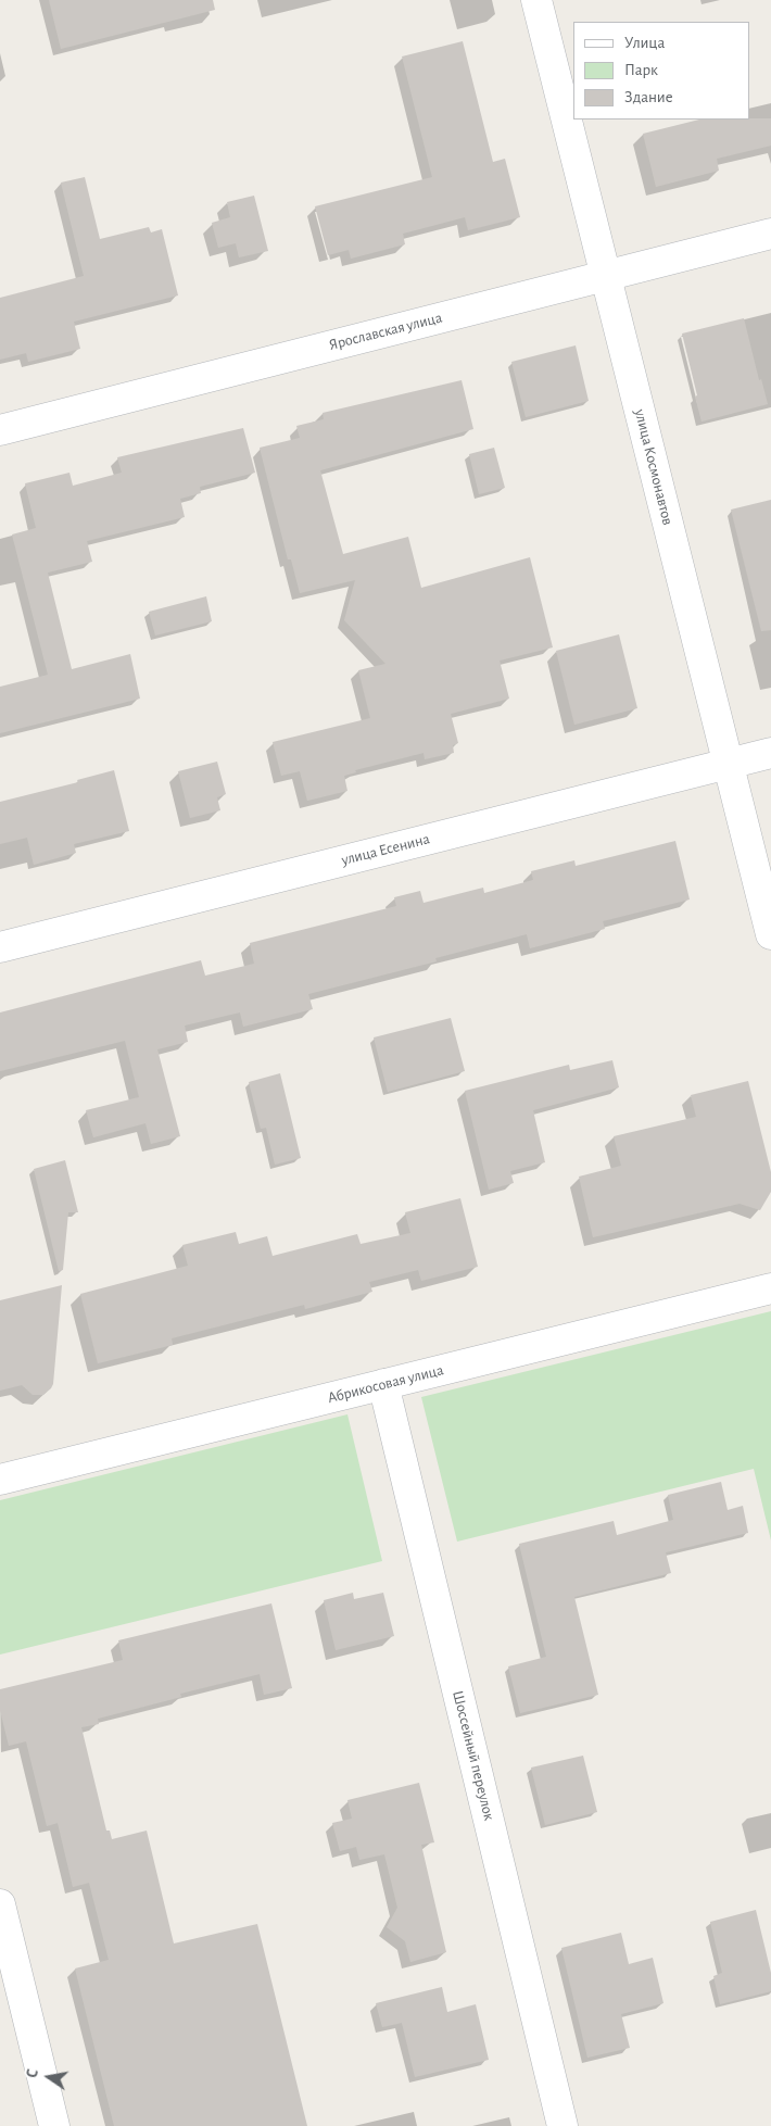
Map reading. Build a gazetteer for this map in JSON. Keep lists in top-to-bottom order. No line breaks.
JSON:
{"streets":{"street":["Ярославская улица","улица Космонавтов","улица Есенина","Абрикосовая улица","Шоссейный переулок"]},"crossings":[["Ярославская улица","улица Космонавтов"],["улица Космонавтов","улица Есенина"],["Абрикосовая улица","Шоссейный переулок"]],"legend":["Улица","Парк","Здание"],"north":"left"}
